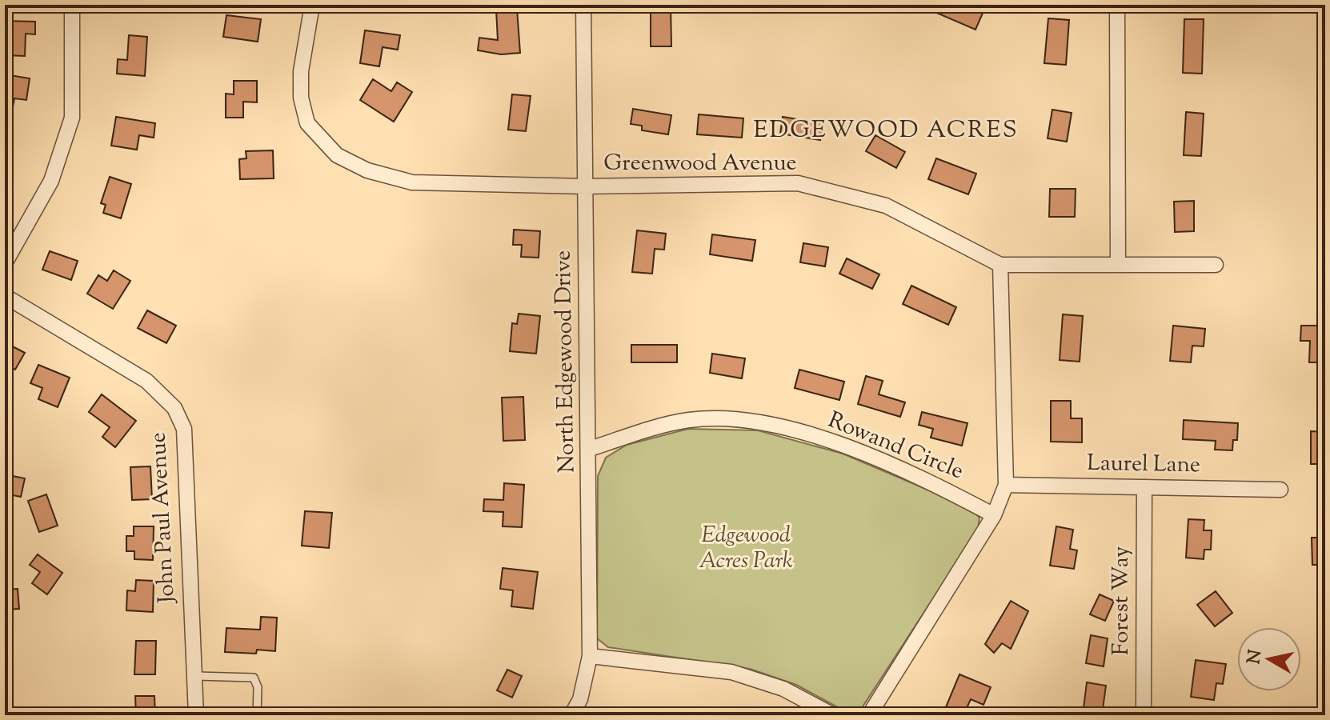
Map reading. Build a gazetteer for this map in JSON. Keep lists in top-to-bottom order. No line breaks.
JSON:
{"streets":{"street":["Greenwood Avenue","North Edgewood Drive","Rowand Circle","Laurel Lane","John Paul Avenue","Forest Way"]},"crossings":[["Greenwood Avenue","North Edgewood Drive"],["North Edgewood Drive","Rowand Circle"],["Laurel Lane","Forest Way"]],"districts":["EDGEWOOD ACRES"],"parks":["Edgewood Acres Park"],"north":"left"}
